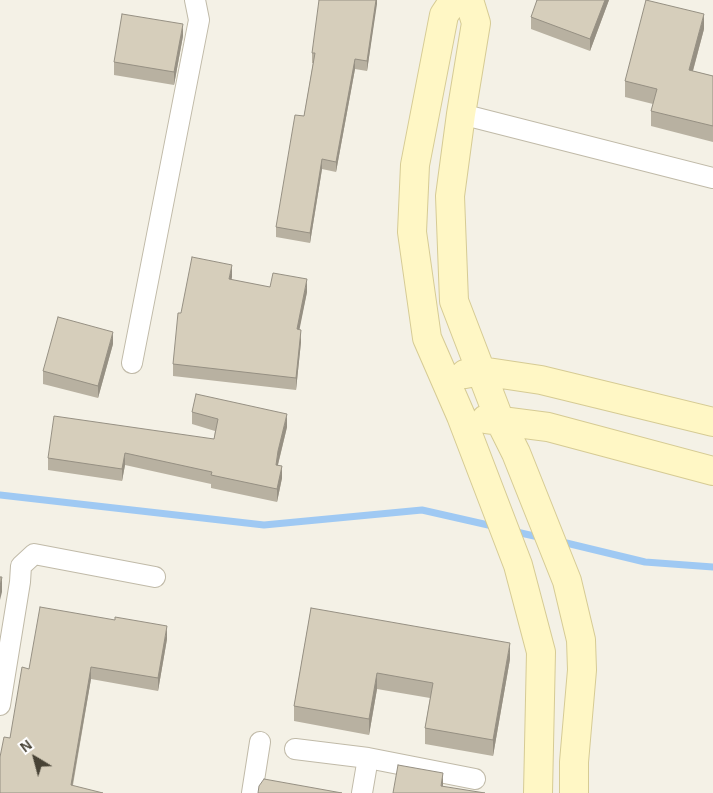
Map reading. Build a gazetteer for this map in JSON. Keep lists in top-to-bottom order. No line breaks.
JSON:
{"north":"top left"}
